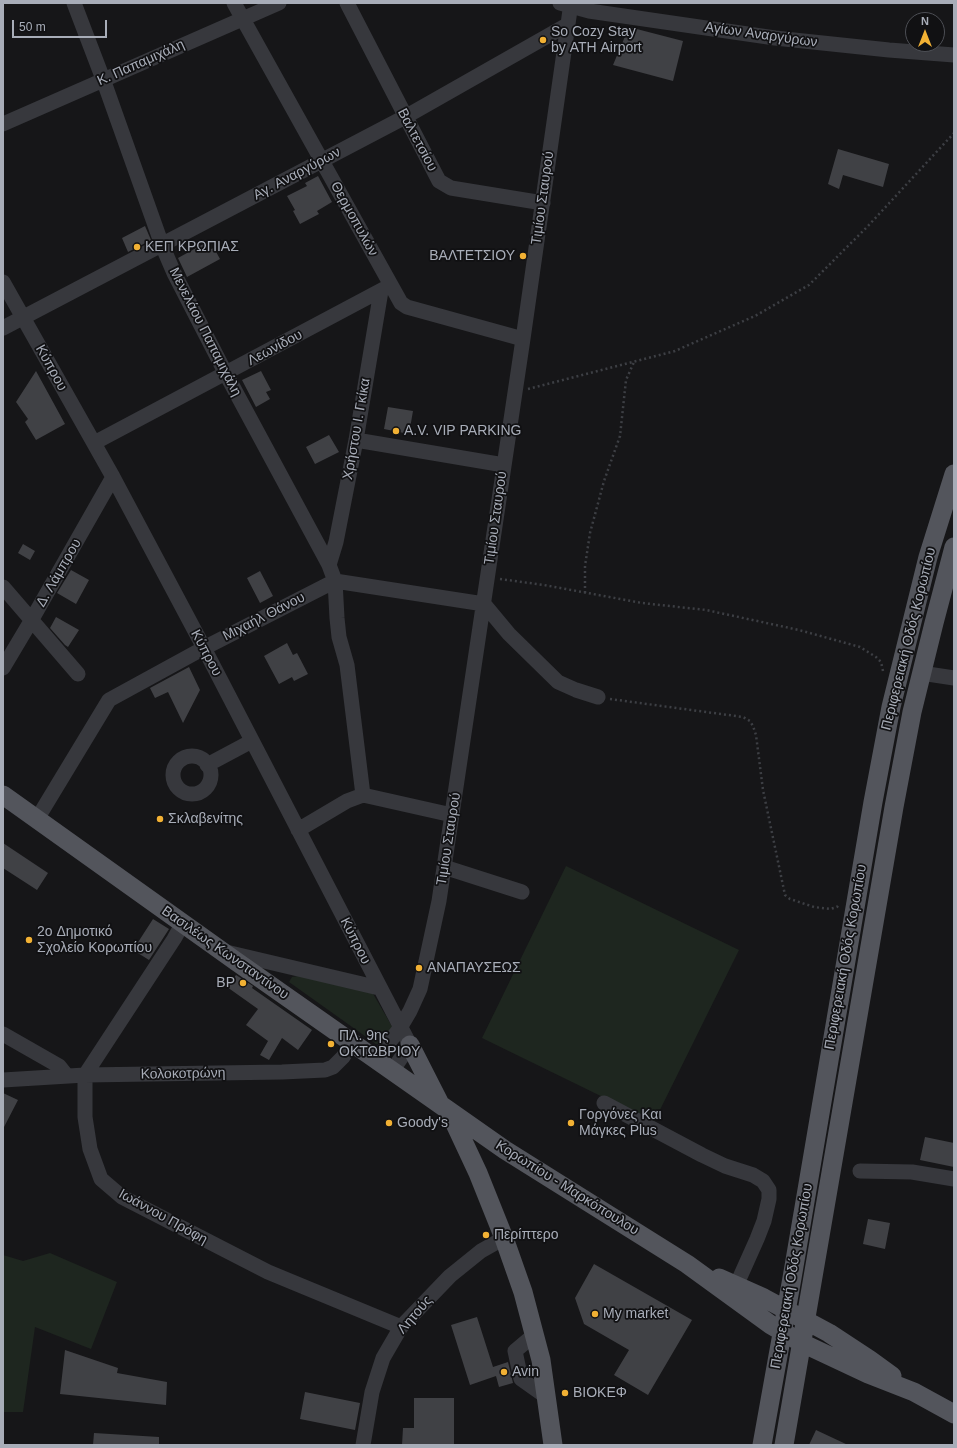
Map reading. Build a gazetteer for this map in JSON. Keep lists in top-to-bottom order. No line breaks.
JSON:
{"streets":{"main road":["Περιφερειακή Οδός Κορωπίου","Βασιλέως Κωνσταντίνου","Κορωπίου - Μαρκόπουλου"],"street":["Αγίων Αναργύρων","Κ. Παπαμιχάλη","Βαλτετσίου","Αγ. Αναργύρων","Τιμίου Σταυρού","Θερμοπυλών","Μενελάου Παπαμιχάλη","Λεωνίδου","Κύπρου","Χρήστου Ι. Γκίκα","Δ. Λάμπρου","Μιχαήλ Θάνου","Κολοκοτρώνη","Ιωάννου Πρόφη","Λητούς"]},"crossings":[["Αγίων Αναργύρων","Τιμίου Σταυρού"],["Κ. Παπαμιχάλη","Θερμοπυλών"],["Κ. Παπαμιχάλη","Μενελάου Παπαμιχάλη"],["Βαλτετσίου","Αγ. Αναργύρων"],["Βαλτετσίου","Τιμίου Σταυρού"],["Αγ. Αναργύρων","Τιμίου Σταυρού"],["Αγ. Αναργύρων","Θερμοπυλών"],["Αγ. Αναργύρων","Μενελάου Παπαμιχάλη"],["Αγ. Αναργύρων","Κύπρου"],["Τιμίου Σταυρού","Θερμοπυλών"],["Τιμίου Σταυρού","Κύπρου"],["Τιμίου Σταυρού","Βασιλέως Κωνσταντίνου"],["Θερμοπυλών","Λεωνίδου"],["Θερμοπυλών","Χρήστου Ι. Γκίκα"],["Μενελάου Παπαμιχάλη","Λεωνίδου"],["Μενελάου Παπαμιχάλη","Χρήστου Ι. Γκίκα"],["Μενελάου Παπαμιχάλη","Μιχαήλ Θάνου"],["Λεωνίδου","Κύπρου"],["Λεωνίδου","Χρήστου Ι. Γκίκα"],["Κύπρου","Δ. Λάμπρου"],["Κύπρου","Μιχαήλ Θάνου"],["Μιχαήλ Θάνου","Βασιλέως Κωνσταντίνου"],["Περιφερειακή Οδός Κορωπίου","Κορωπίου - Μαρκόπουλου"],["Βασιλέως Κωνσταντίνου","Κολοκοτρώνη"],["Βασιλέως Κωνσταντίνου","Κορωπίου - Μαρκόπουλου"],["Κολοκοτρώνη","Ιωάννου Πρόφη"],["Ιωάννου Πρόφη","Λητούς"]],"places":["So Cozy Stay by ATH Airport","ΚΕΠ ΚΡΩΠΙΑΣ","ΒΑΛΤΕΤΣΙΟΥ","A.V. VIP PARKING","Σκλαβενίτης","2ο Δημοτικό Σχολείο Κορωπίου","ΑΝΑΠΑΥΣΕΩΣ","BP","ΠΛ. 9ης ΟΚΤΩΒΡΙΟΥ","Goody's","Γοργόνες Και Μάγκες Plus","Περίπτερο","My market","Avin","ΒΙΟΚΕΦ"],"scale_bar":"50 m","north":"top"}
